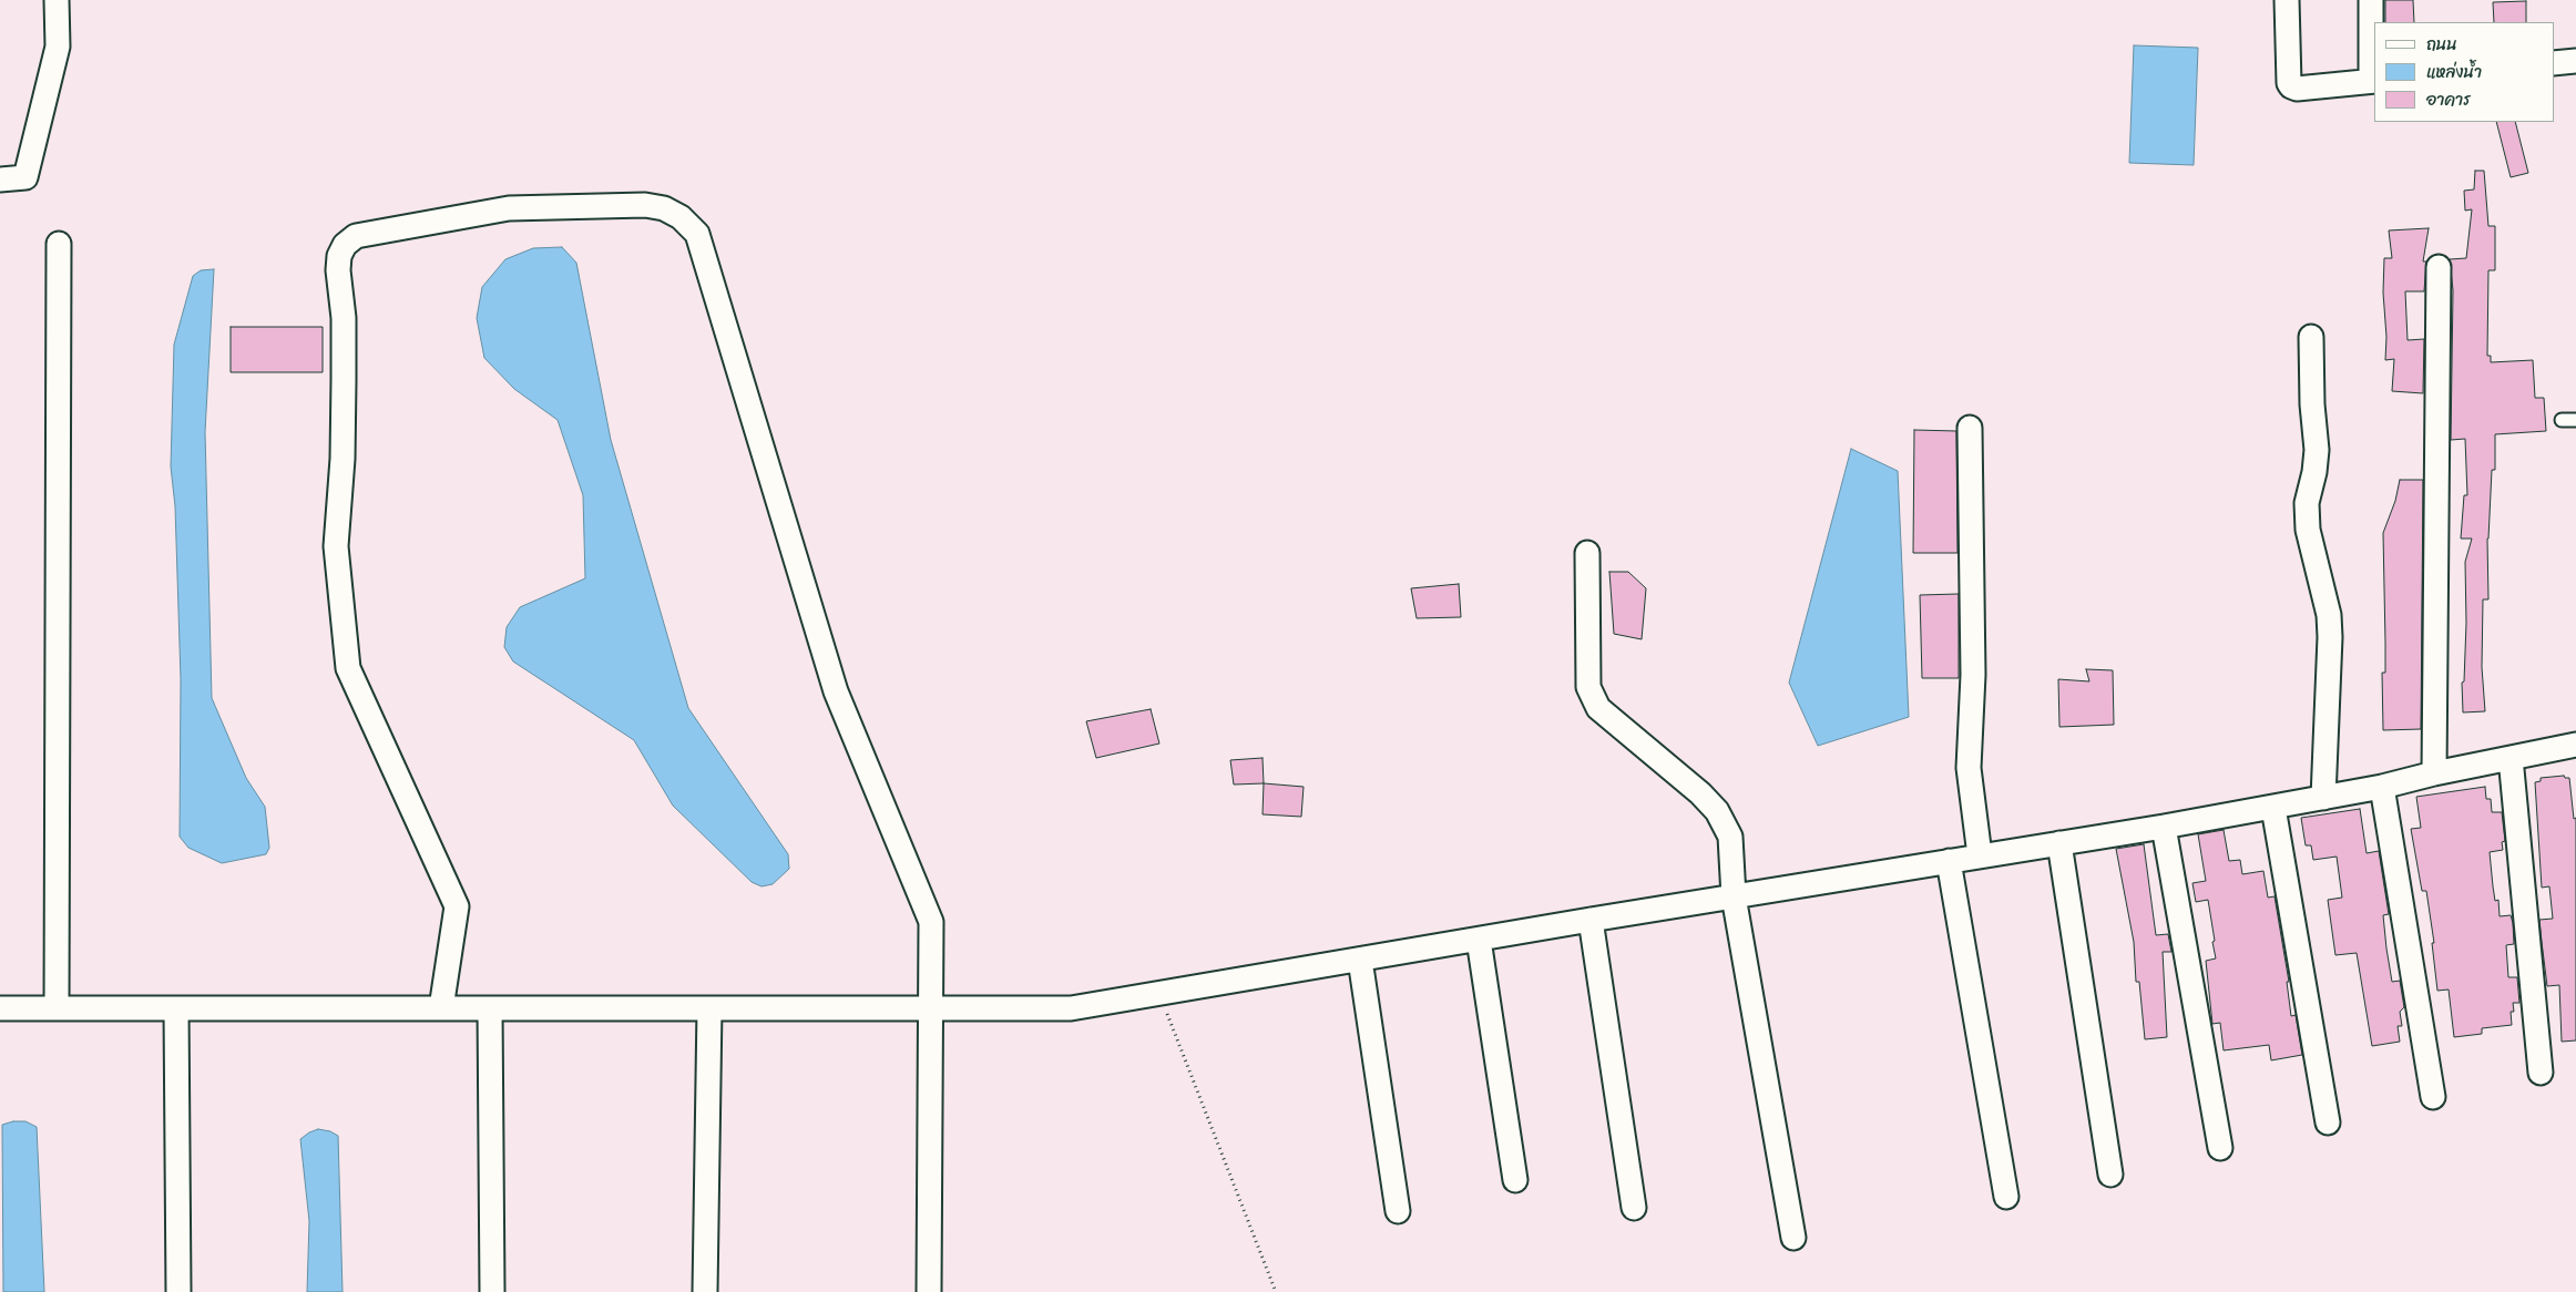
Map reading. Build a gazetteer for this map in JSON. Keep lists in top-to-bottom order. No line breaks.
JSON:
{"legend":["ถนน","แหล่งน้ำ","อาคาร"]}
